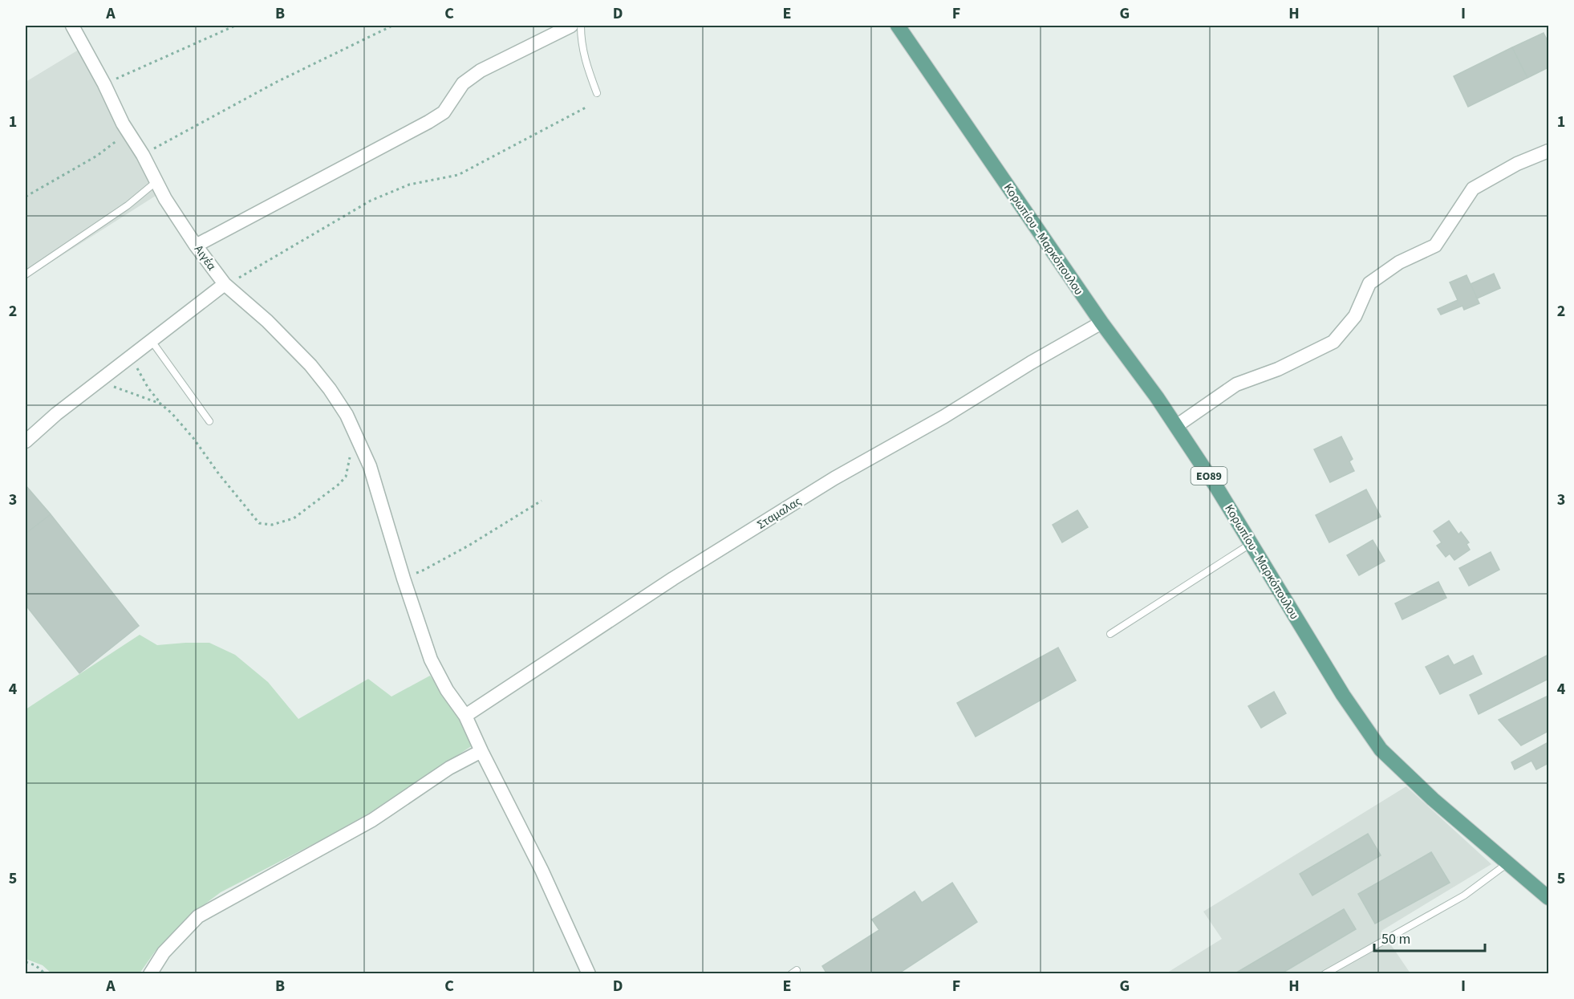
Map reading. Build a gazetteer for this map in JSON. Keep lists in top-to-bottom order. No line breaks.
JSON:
{"streets":{"main road":["Κορωπίου - Μαρκόπουλου","ΕΟ89"],"street":["Αιγέα","Σταμαλας"]},"crossings":[["Κορωπίου - Μαρκόπουλου","Σταμαλας"],["Αιγέα","Σταμαλας"]],"scale_bar":"50 m","grid":{"columns":["A","B","C","D","E","F","G","H","I"],"rows":["1","2","3","4","5"]}}
